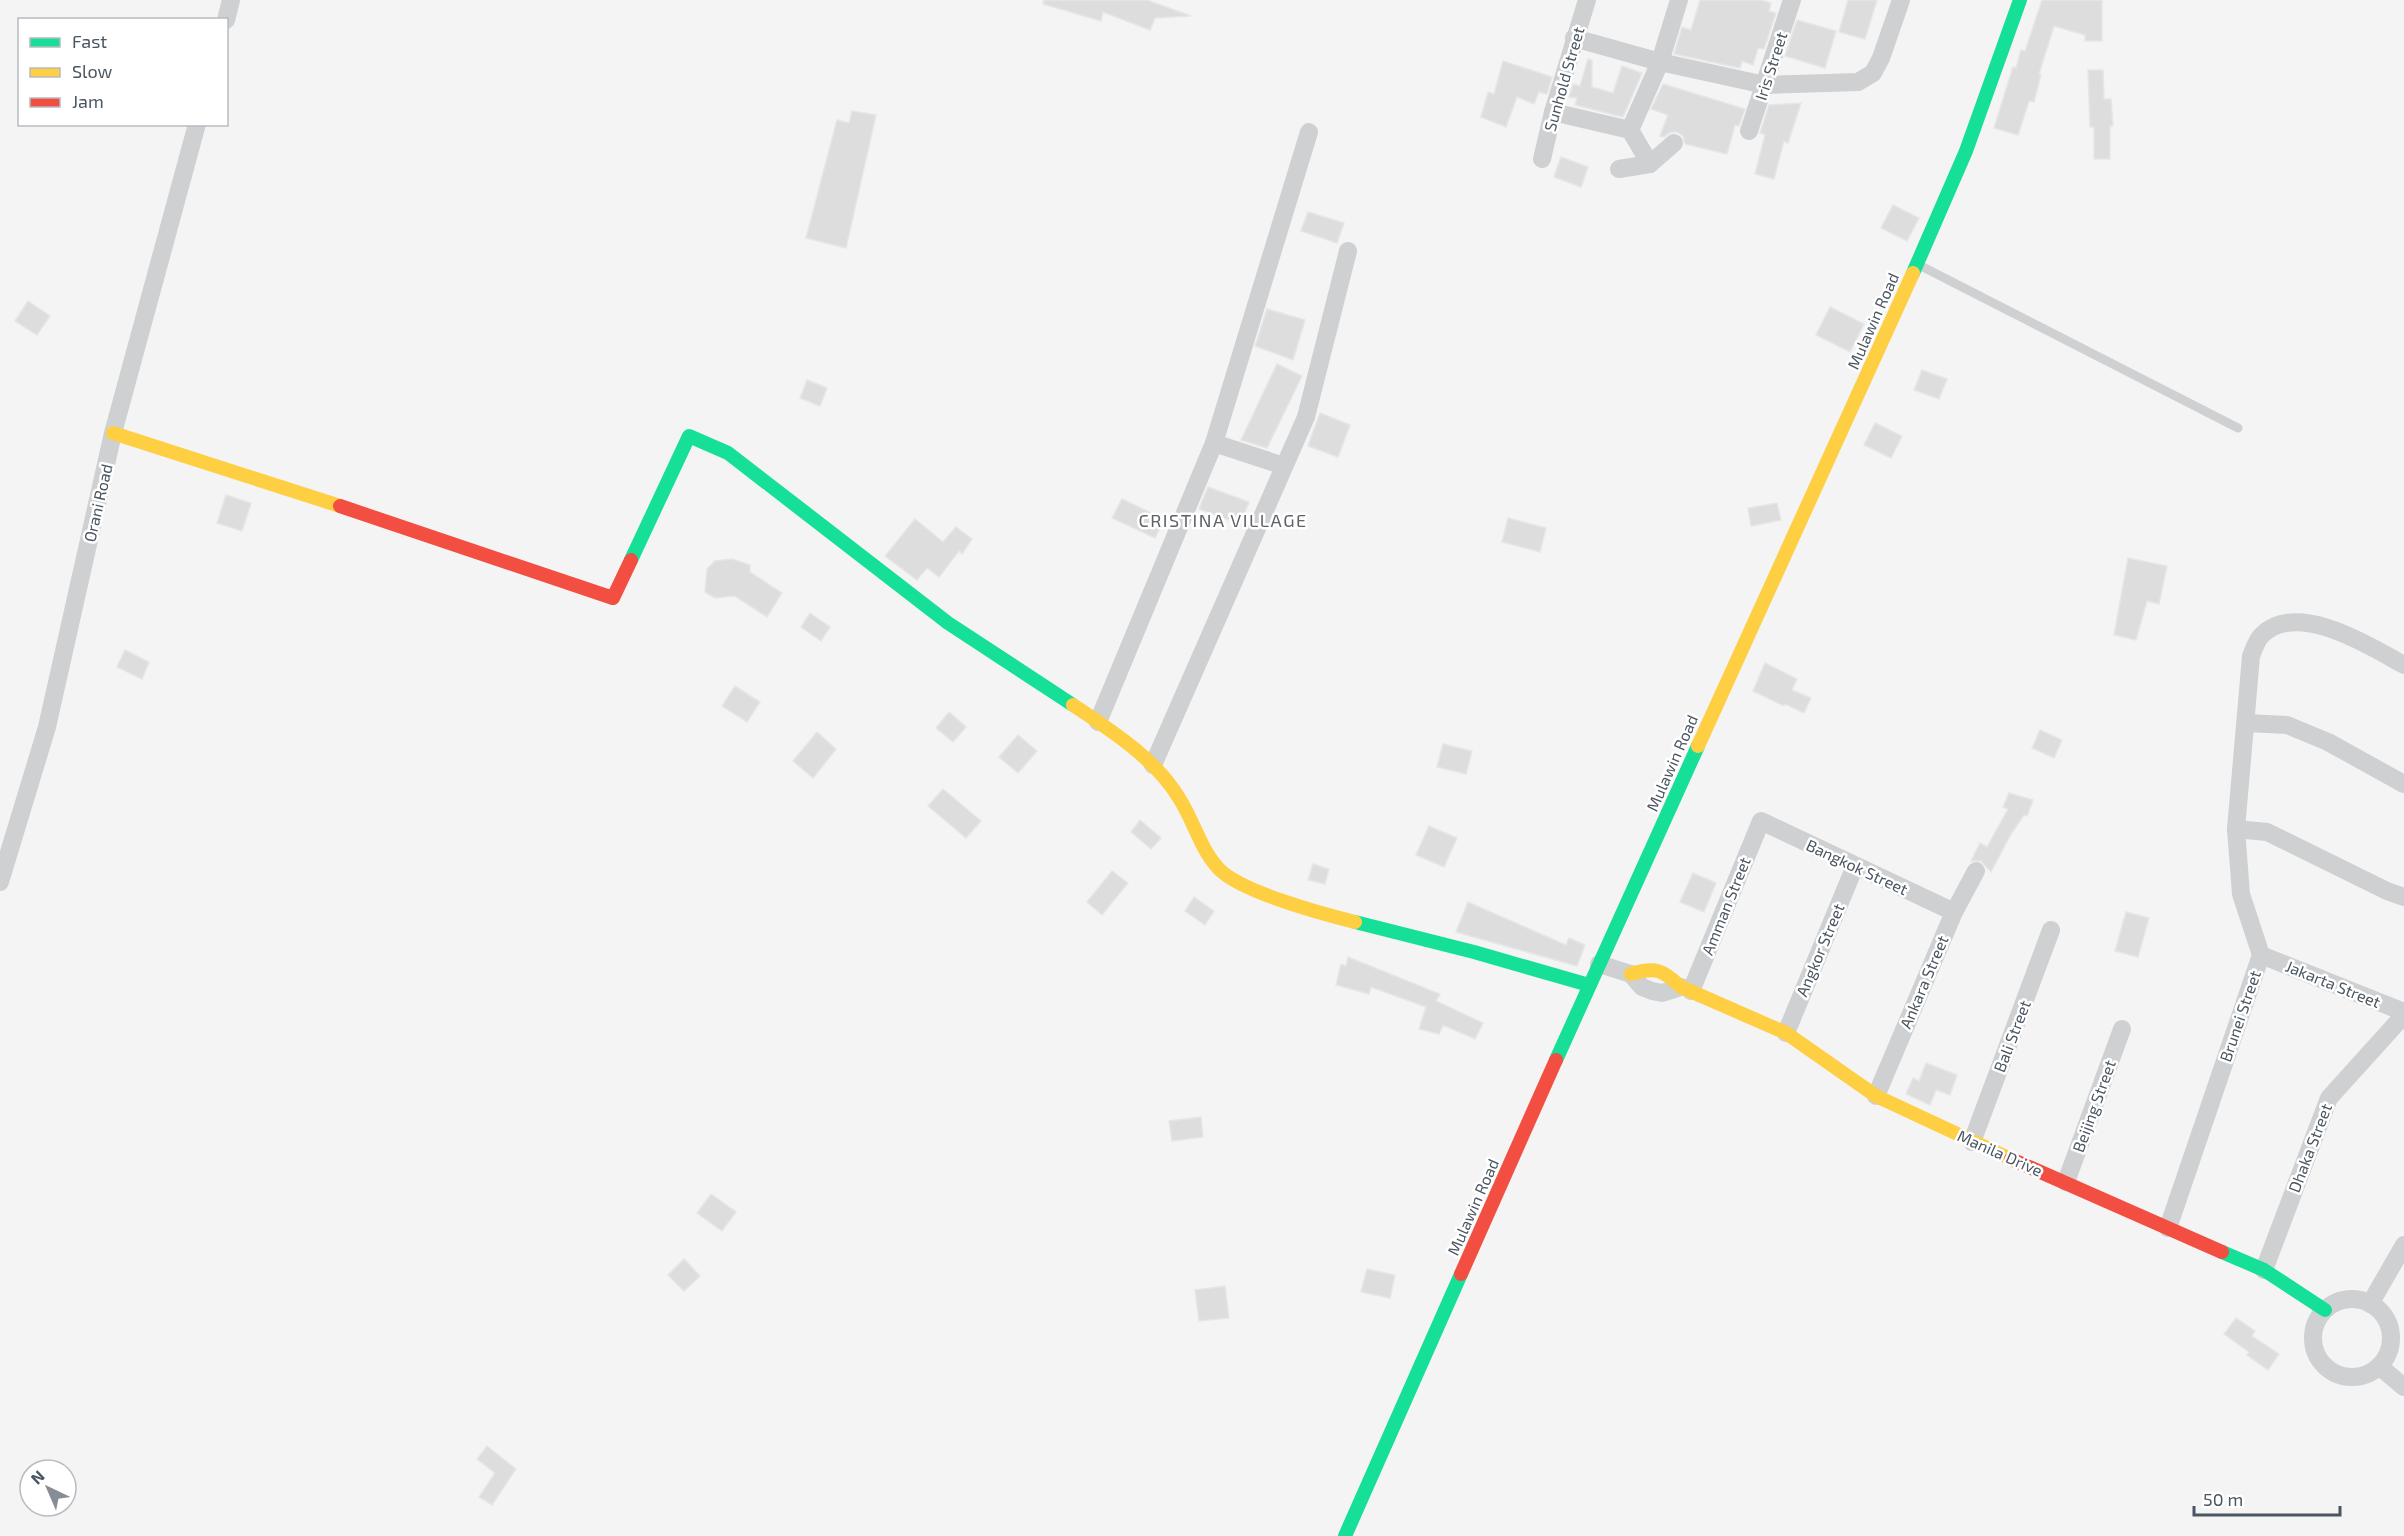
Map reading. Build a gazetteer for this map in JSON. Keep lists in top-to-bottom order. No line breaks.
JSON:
{"streets":{"street":["Iris Street","Sunhold Street","Mulawin Road","Orani Road","Bangkok Street","Amman Street","Angkor Street","Ankara Street","Jakarta Street","Brunei Street","Bali Street","Beijing Street","Dhaka Street","Manila Drive"]},"crossings":[["Bangkok Street","Amman Street"],["Bangkok Street","Angkor Street"],["Bangkok Street","Ankara Street"],["Amman Street","Manila Drive"],["Angkor Street","Manila Drive"],["Ankara Street","Manila Drive"],["Jakarta Street","Brunei Street"],["Jakarta Street","Dhaka Street"],["Brunei Street","Manila Drive"],["Bali Street","Manila Drive"],["Beijing Street","Manila Drive"],["Dhaka Street","Manila Drive"]],"districts":["CRISTINA VILLAGE"],"legend":["Fast","Slow","Jam"],"scale_bar":"50 m","north":"top left"}
